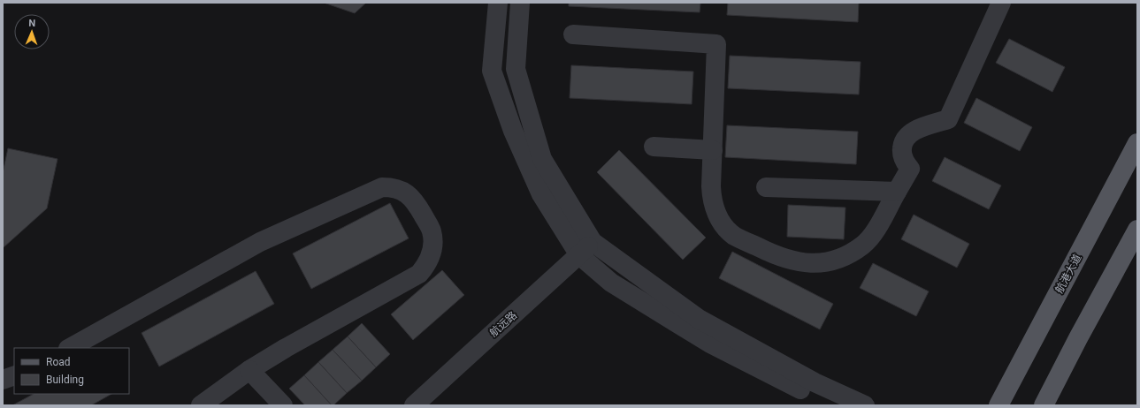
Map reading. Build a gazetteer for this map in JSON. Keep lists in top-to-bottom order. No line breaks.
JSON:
{"streets":{"main road":["航港大道"],"street":["航远路"]},"legend":["Road","Building"],"north":"top"}
